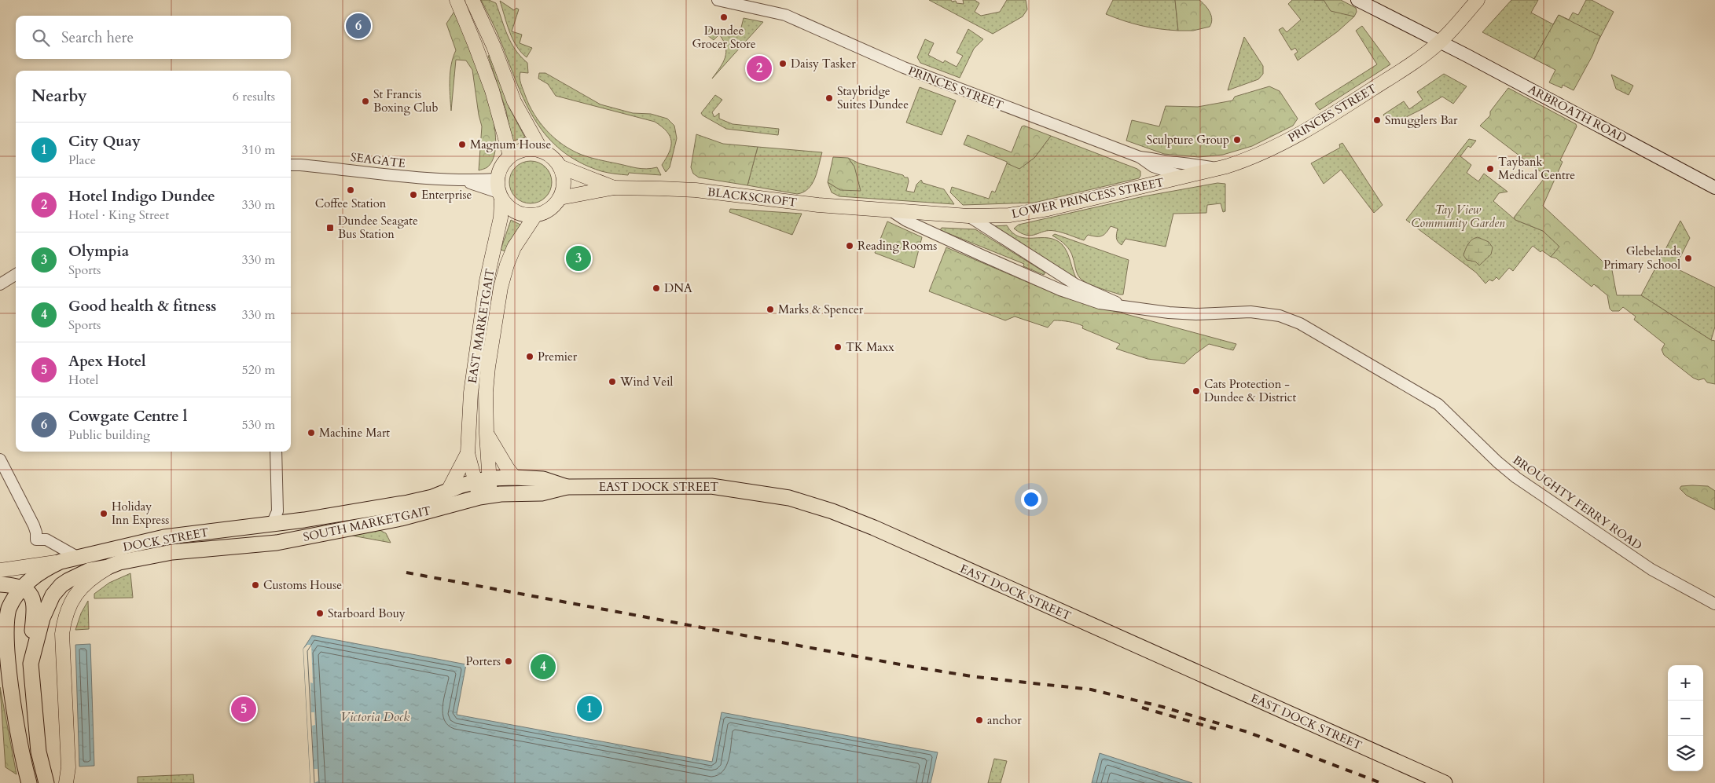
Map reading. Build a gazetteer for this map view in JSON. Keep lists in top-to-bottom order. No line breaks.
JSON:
{"streets":{"highway":["EAST DOCK STREET","SOUTH MARKETGAIT","DOCK STREET"],"main road":["PRINCES STREET","ARBROATH ROAD","BLACKSCROFT","LOWER PRINCESS STREET","EAST MARKETGAIT"],"street":["SEAGATE","BROUGHTY FERRY ROAD"]},"crossings":[["PRINCES STREET","ARBROATH ROAD"],["PRINCES STREET","LOWER PRINCESS STREET"],["SEAGATE","BLACKSCROFT"],["SEAGATE","EAST MARKETGAIT"],["BLACKSCROFT","LOWER PRINCESS STREET"],["BLACKSCROFT","EAST MARKETGAIT"],["BLACKSCROFT","BROUGHTY FERRY ROAD"],["EAST MARKETGAIT","EAST DOCK STREET"],["EAST MARKETGAIT","SOUTH MARKETGAIT"],["EAST DOCK STREET","SOUTH MARKETGAIT"],["SOUTH MARKETGAIT","DOCK STREET"]],"water":["Victoria Dock"],"parks":["Tay View Community Garden"],"places":{"other":["Dundee Grocer Store","Daisy Tasker","Staybridge Suites Dundee","St Francis Boxing Club","Smugglers Bar","Sculpture Group","Magnum House","Taybank Medical Centre","Coffee Station","Enterprise","Reading Rooms","Glebelands Primary School","DNA","Marks & Spencer","TK Maxx","Premier","Wind Veil","Cats Protection - Dundee & District","Machine Mart","Holiday Inn Express","Customs House","Starboard Bouy","Porters","anchor"],"transit":["Dundee Seagate Bus Station"]},"page":{"pins":["6","2","3","4","1","5"],"search":"Search here","heading":["Nearby","6 results"],"list":[{"mark":"1","name":"City Quay","note":"Place","value":"310 m"},{"mark":"2","name":"Hotel Indigo Dundee","note":"Hotel · King Street","value":"330 m"},{"mark":"3","name":"Olympia","note":"Sports","value":"330 m"},{"mark":"4","name":"Good health & fitness","note":"Sports","value":"330 m"},{"mark":"5","name":"Apex Hotel","note":"Hotel","value":"520 m"},{"mark":"6","name":"Cowgate Centre l","note":"Public building","value":"530 m"}],"map_buttons":["+","−"]}}
